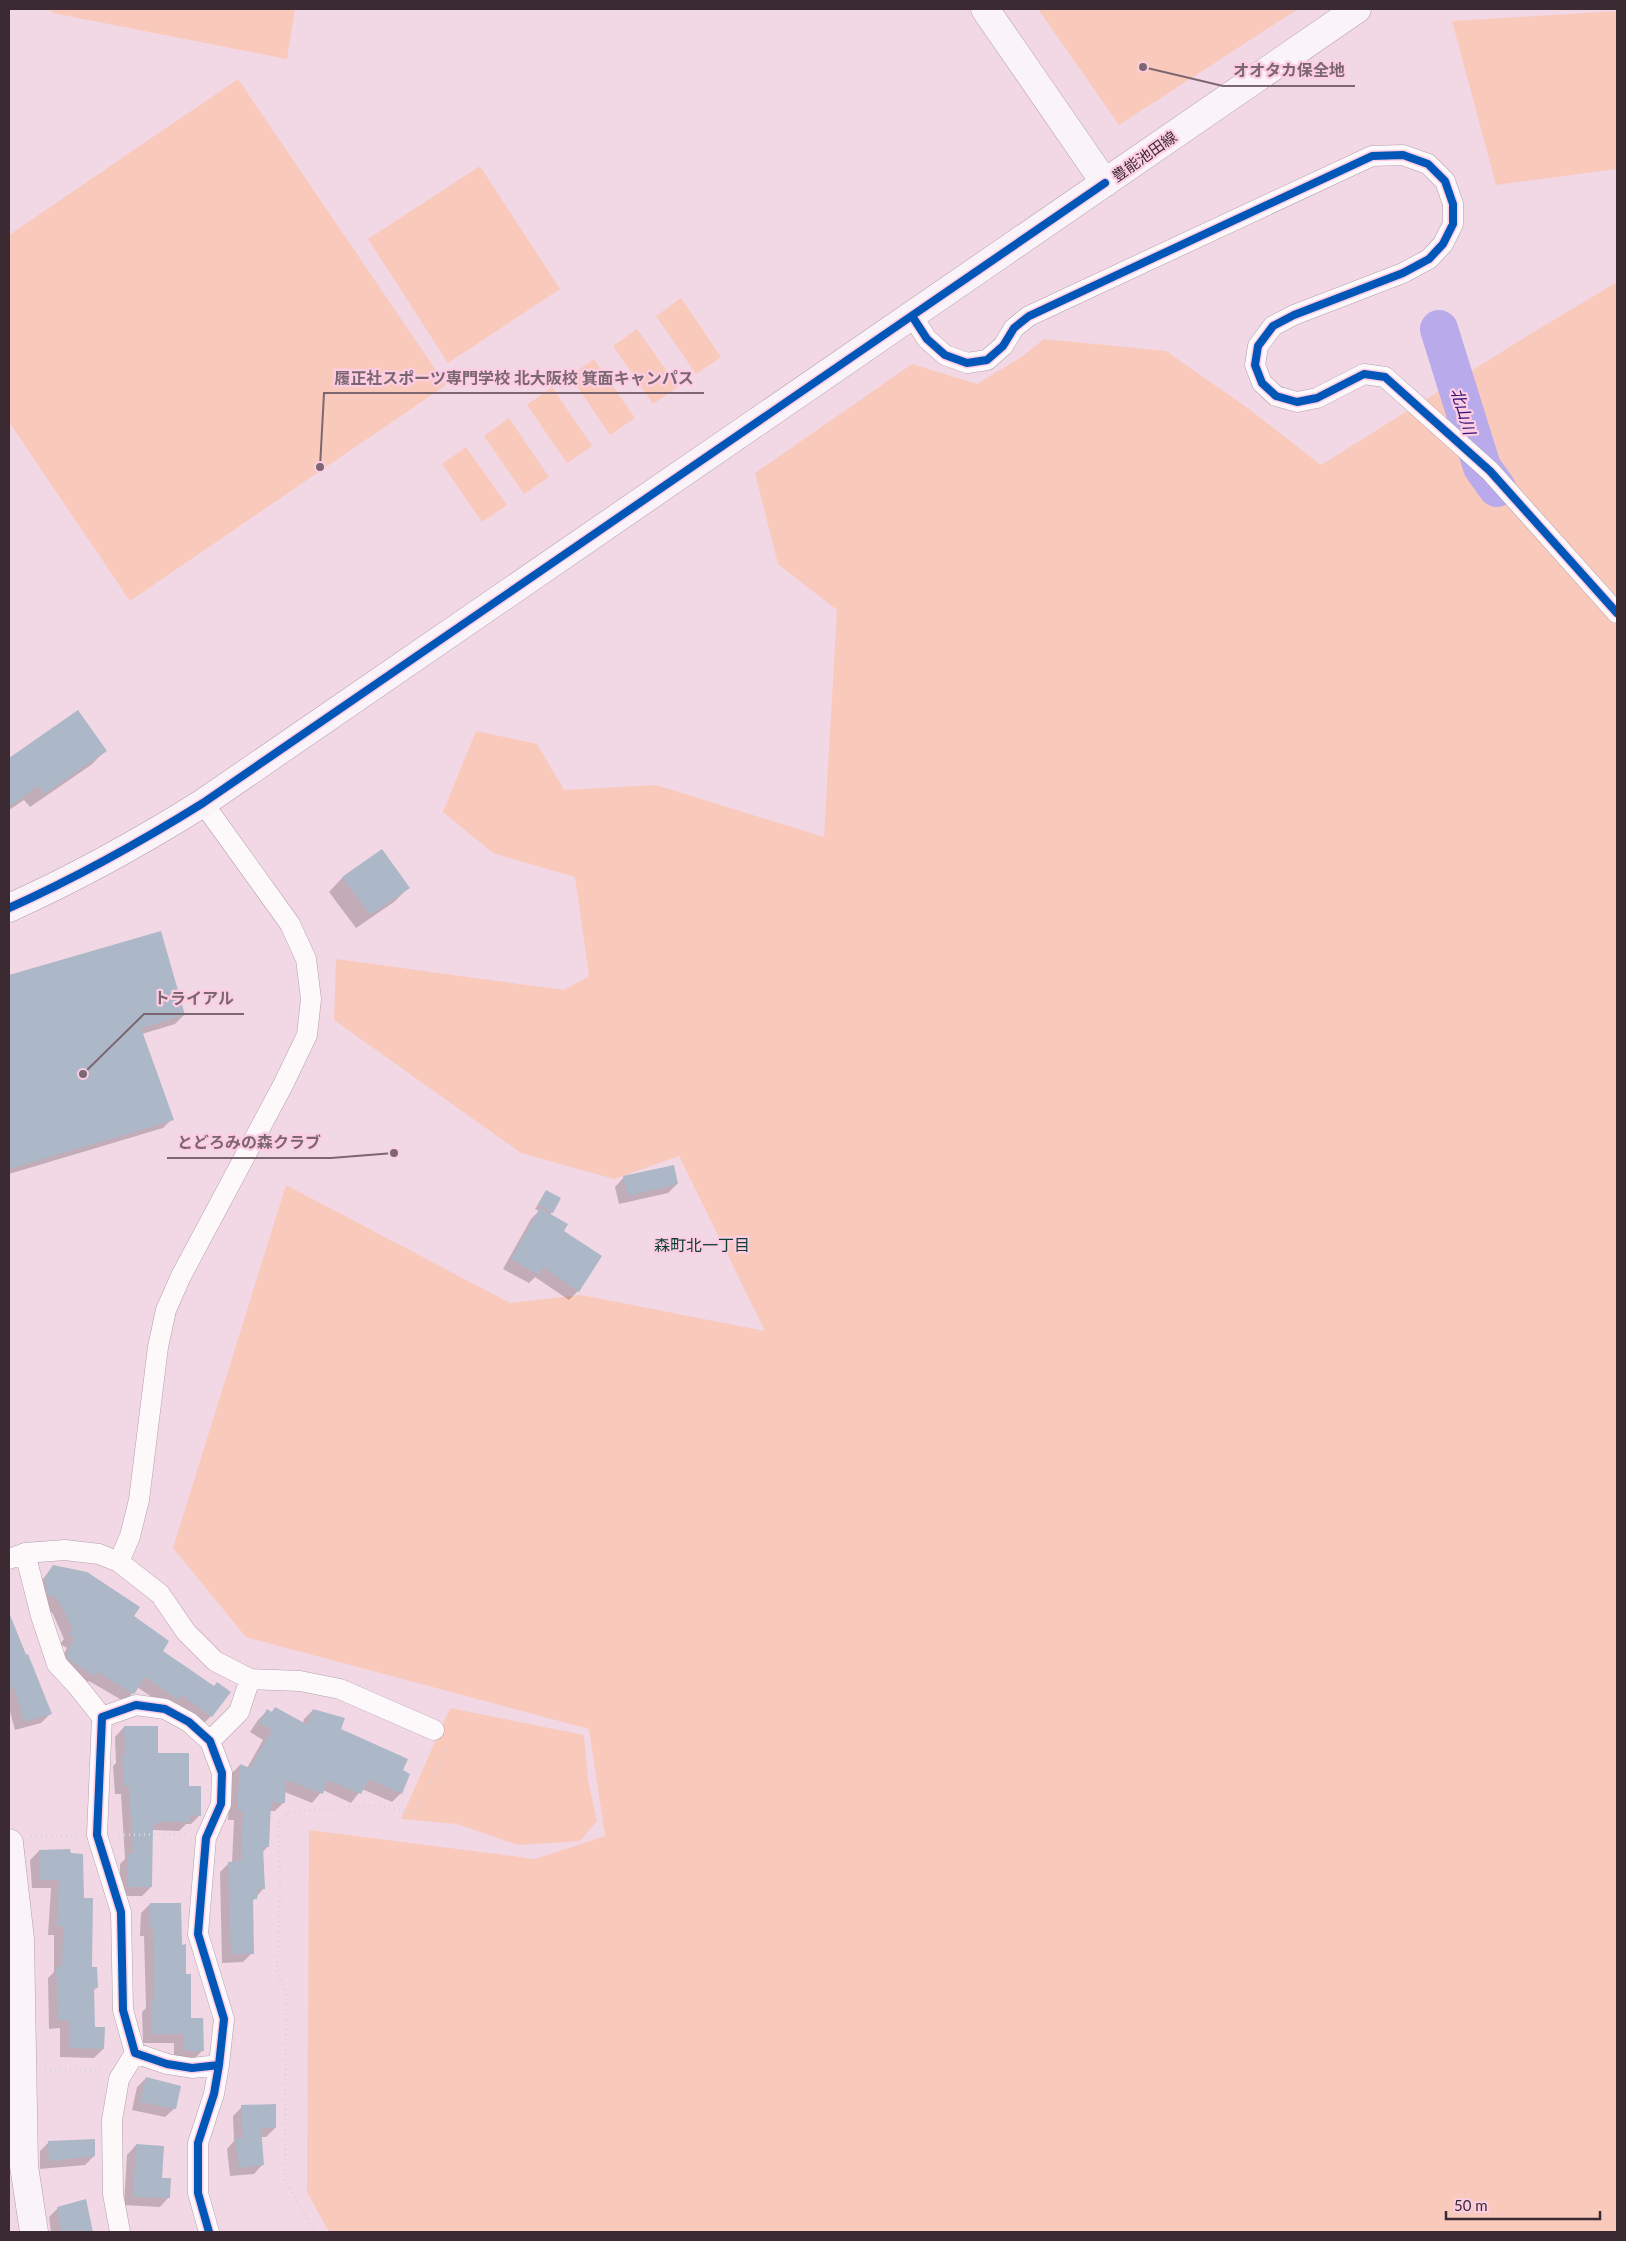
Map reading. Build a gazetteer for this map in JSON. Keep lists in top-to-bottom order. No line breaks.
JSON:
{"streets":{"street":["豊能池田線"]},"districts":["森町北一丁目"],"water":["北山川"],"places":["オオタカ保全地","履正社スポーツ専門学校 北大阪校 箕面キャンパス","トライアル","とどろみの森クラブ"],"scale_bar":"50 m"}
